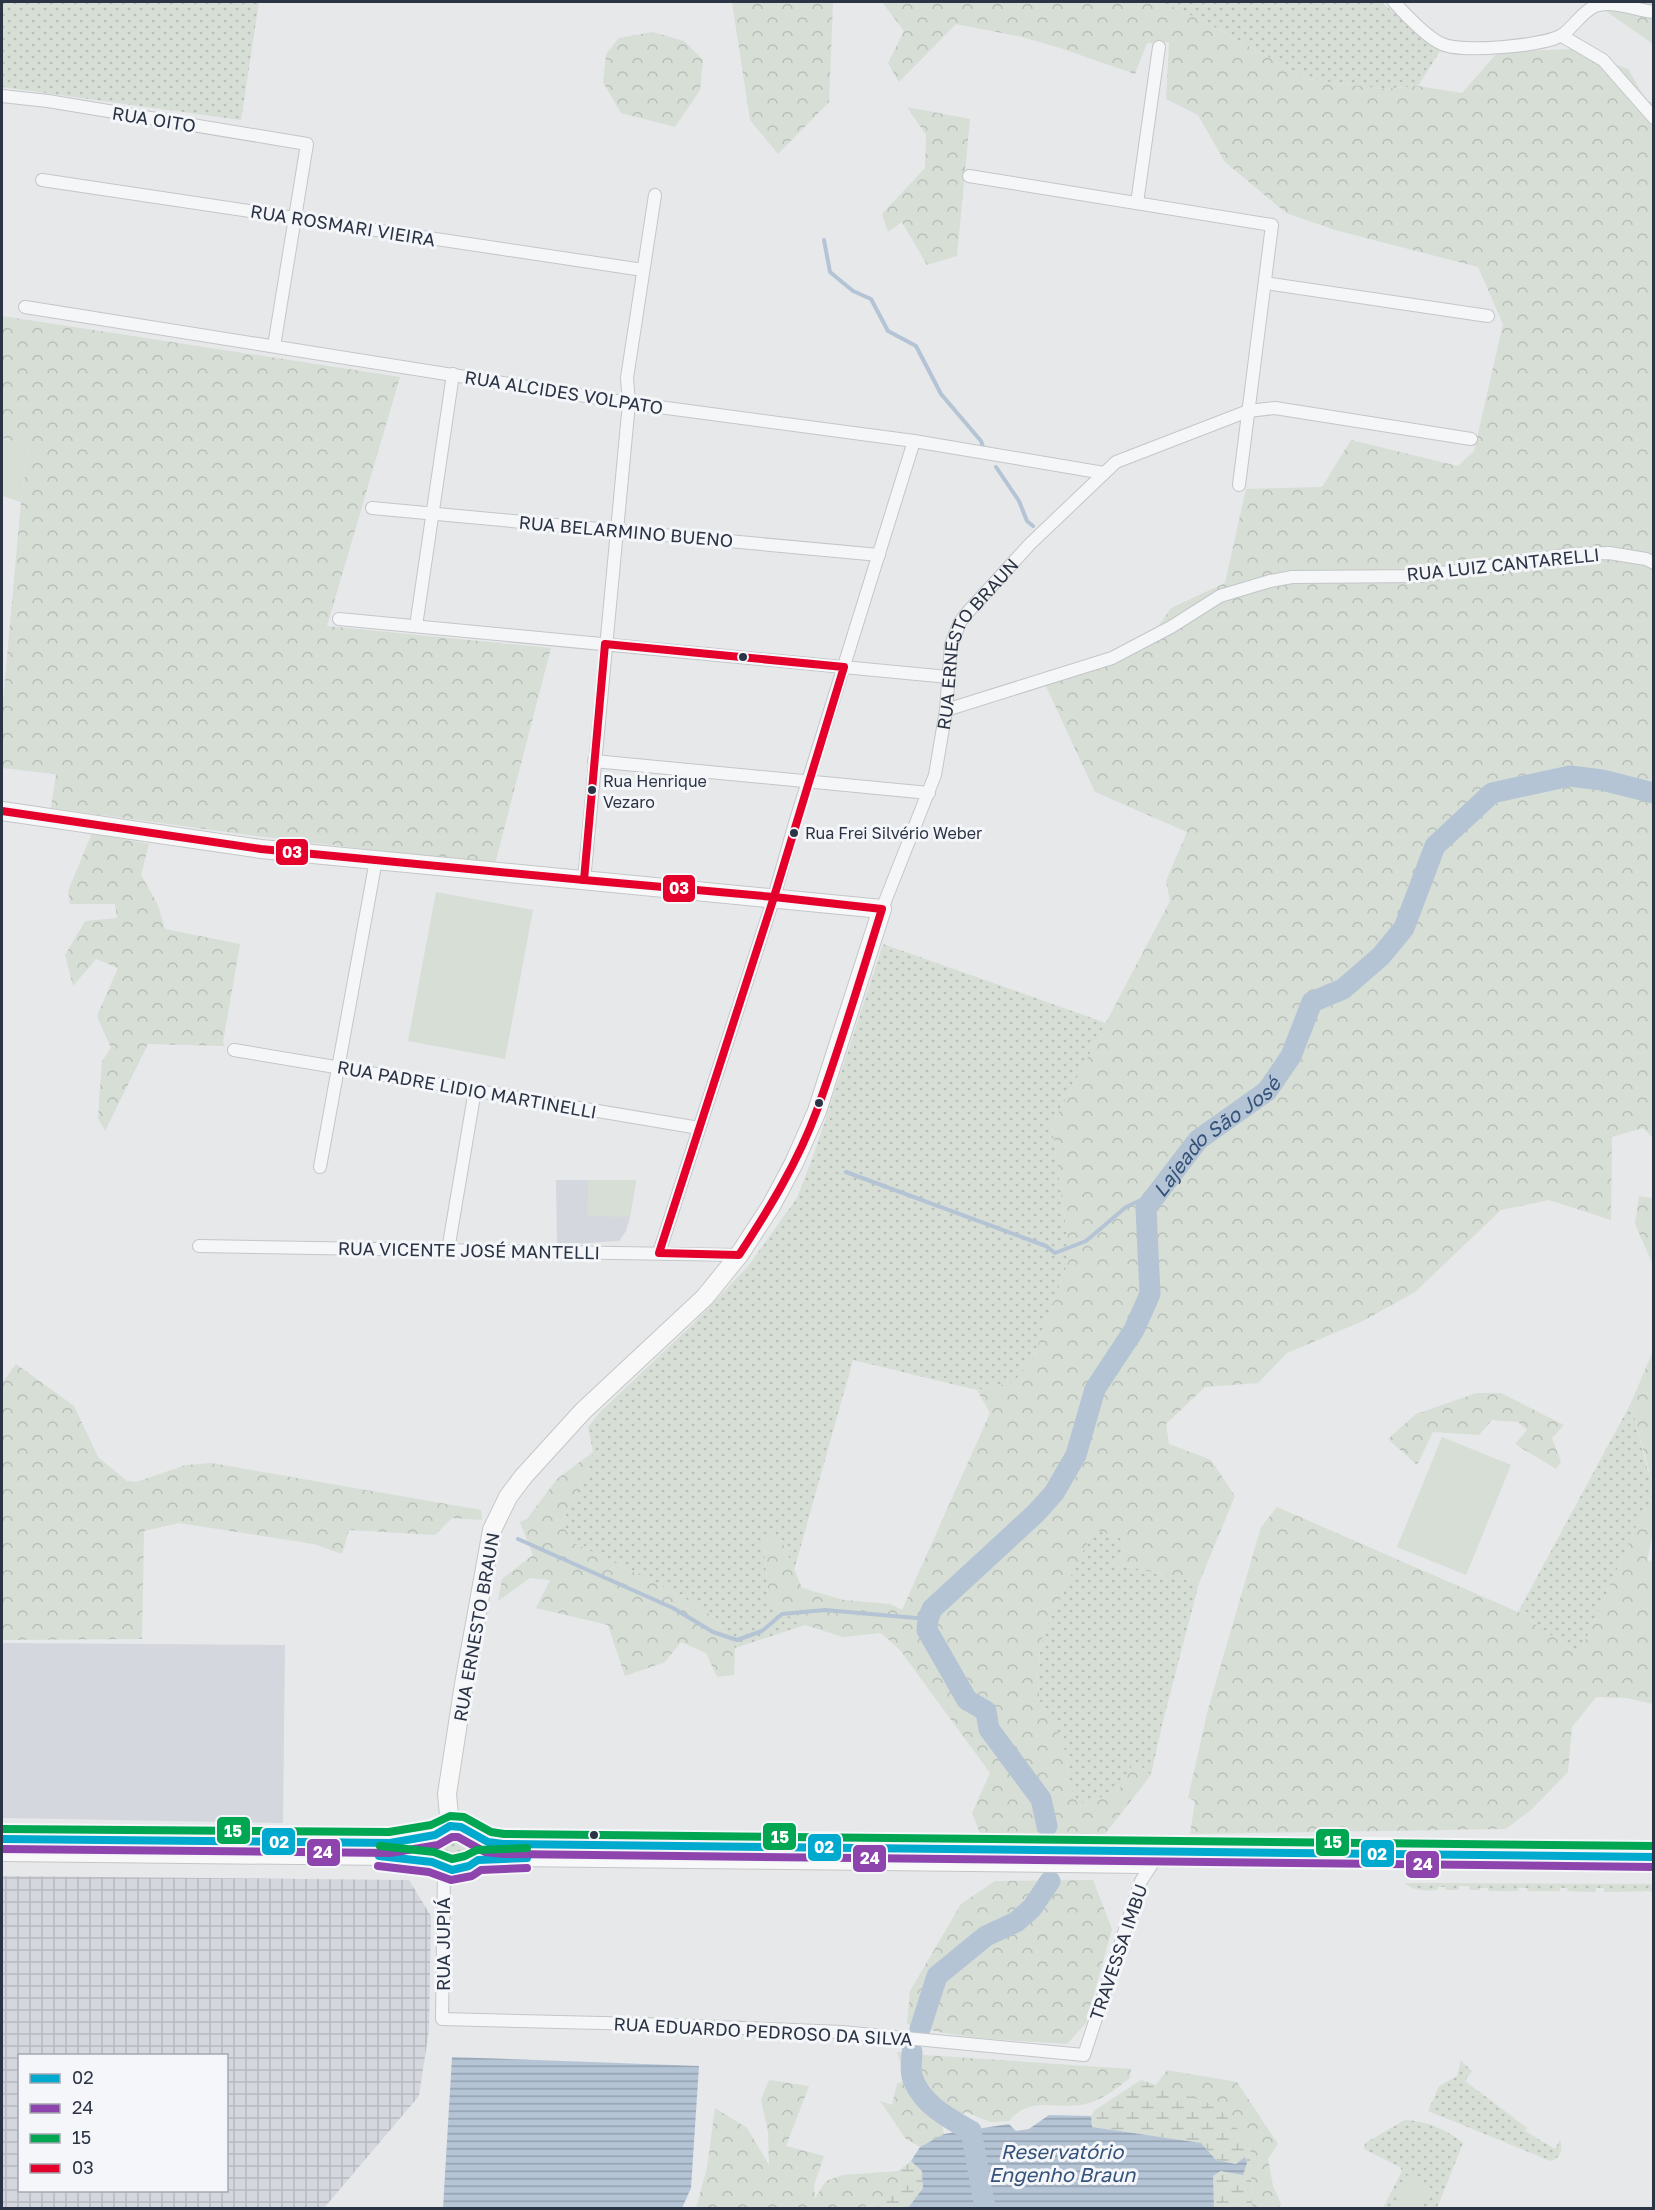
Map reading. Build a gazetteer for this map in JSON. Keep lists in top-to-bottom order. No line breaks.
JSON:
{"streets":{"main road":["RUA ERNESTO BRAUN"],"street":["RUA OITO","RUA ROSMARI VIEIRA","RUA ALCIDES VOLPATO","RUA BELARMINO BUENO","RUA LUIZ CANTARELLI","RUA PADRE LIDIO MARTINELLI","RUA VICENTE JOSÉ MANTELLI","RUA JUPIÁ","TRAVESSA IMBU","RUA EDUARDO PEDROSO DA SILVA"]},"crossings":[["RUA OITO","RUA ROSMARI VIEIRA"],["RUA ALCIDES VOLPATO","RUA ERNESTO BRAUN"],["RUA LUIZ CANTARELLI","RUA ERNESTO BRAUN"],["RUA ERNESTO BRAUN","RUA VICENTE JOSÉ MANTELLI"],["RUA ERNESTO BRAUN","RUA JUPIÁ"],["RUA JUPIÁ","RUA EDUARDO PEDROSO DA SILVA"],["TRAVESSA IMBU","RUA EDUARDO PEDROSO DA SILVA"]],"water":["Lajeado São José","Reservatório Engenho Braun"],"places":["Rua Henrique Vezaro","Rua Frei Silvério Weber"],"lines":["transit line 03","transit line 15","transit line 02","transit line 24"],"legend":["02","24","15","03"]}
